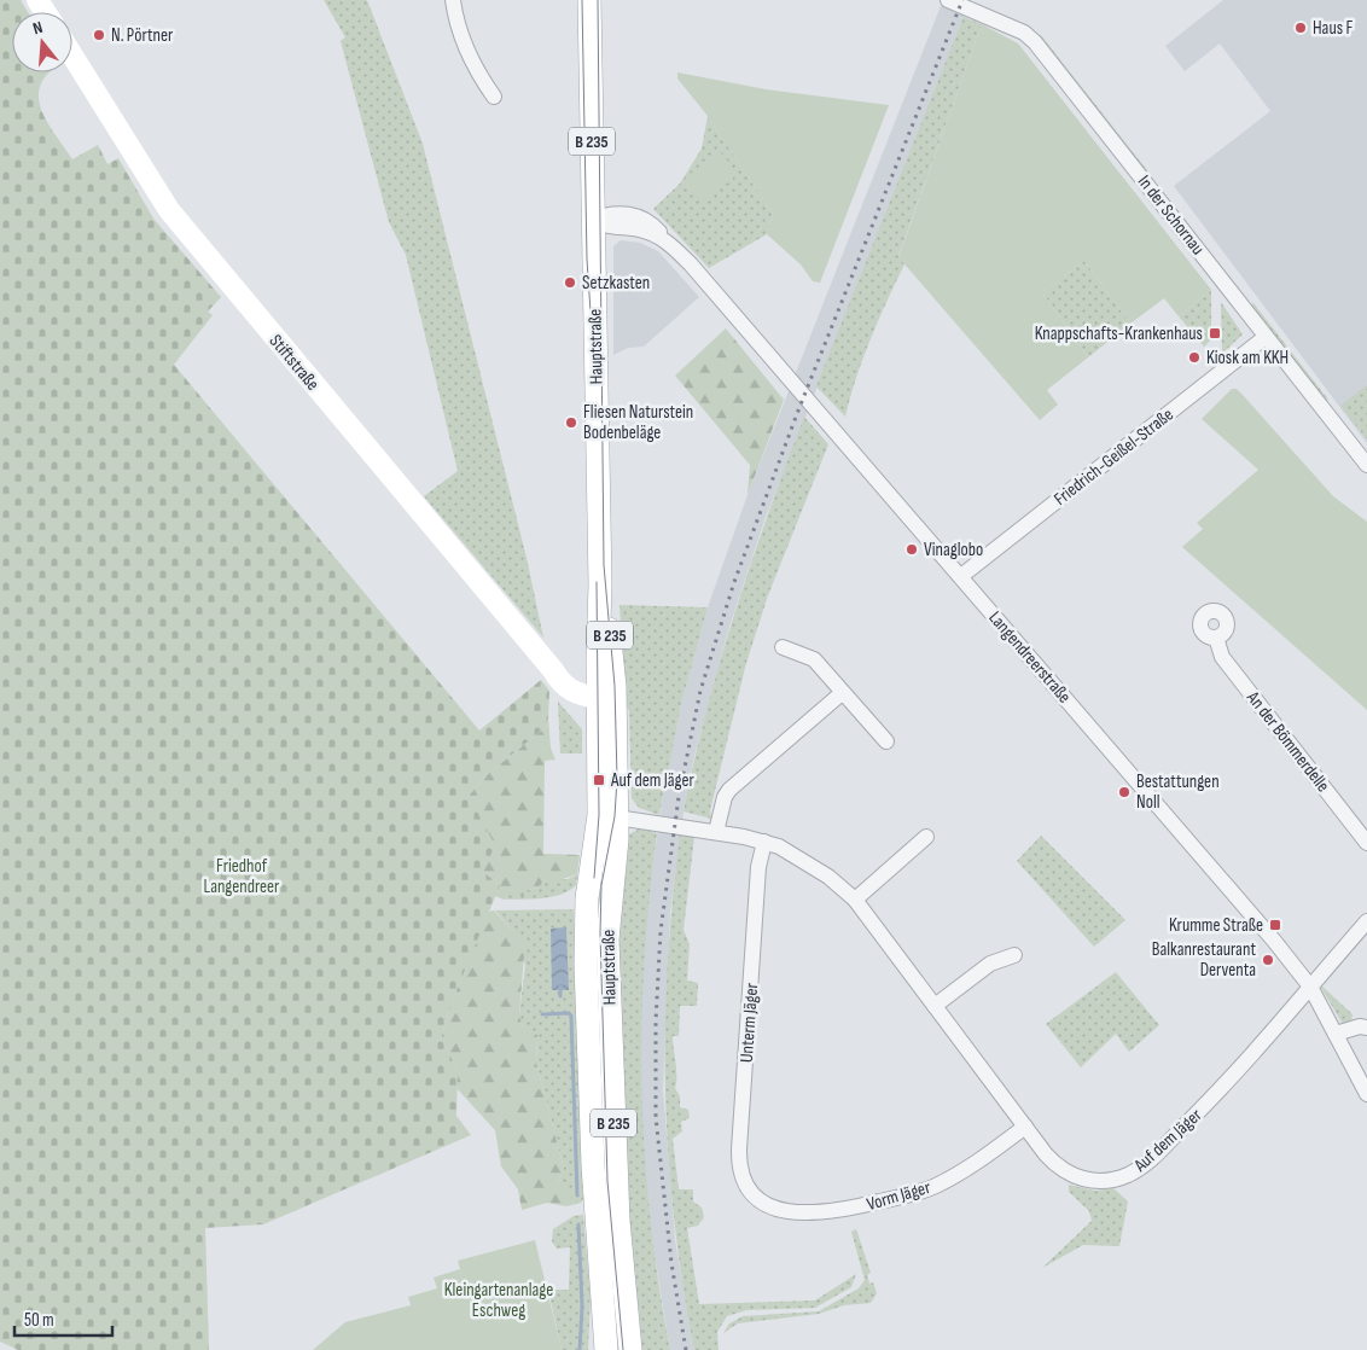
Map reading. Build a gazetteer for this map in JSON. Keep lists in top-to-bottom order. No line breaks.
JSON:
{"streets":{"main road":["B 235","Hauptstraße"],"street":["In der Schornau","Stiftstraße","Friedrich-Geißel-Straße","Langendreerstraße","An der Bömmerdelle","Unterm Jäger","Auf dem Jäger","Vorm Jäger"]},"crossings":[["In der Schornau","Friedrich-Geißel-Straße"],["Hauptstraße","Stiftstraße"],["Hauptstraße","Langendreerstraße"],["Hauptstraße","Auf dem Jäger"],["Friedrich-Geißel-Straße","Langendreerstraße"],["Langendreerstraße","Auf dem Jäger"],["Unterm Jäger","Auf dem Jäger"],["Unterm Jäger","Vorm Jäger"],["Auf dem Jäger","Vorm Jäger"]],"parks":["Friedhof Langendreer","Kleingartenanlage Eschweg"],"places":{"other":["Haus F","N. Pörtner","Setzkasten","Kiosk am KKH","Fliesen Naturstein Bodenbeläge","Vinaglobo","Bestattungen Noll","Balkanrestaurant Derventa"],"transit":["Knappschafts-Krankenhaus","Auf dem Jäger","Krumme Straße"]},"scale_bar":"50 m","north":"top"}
